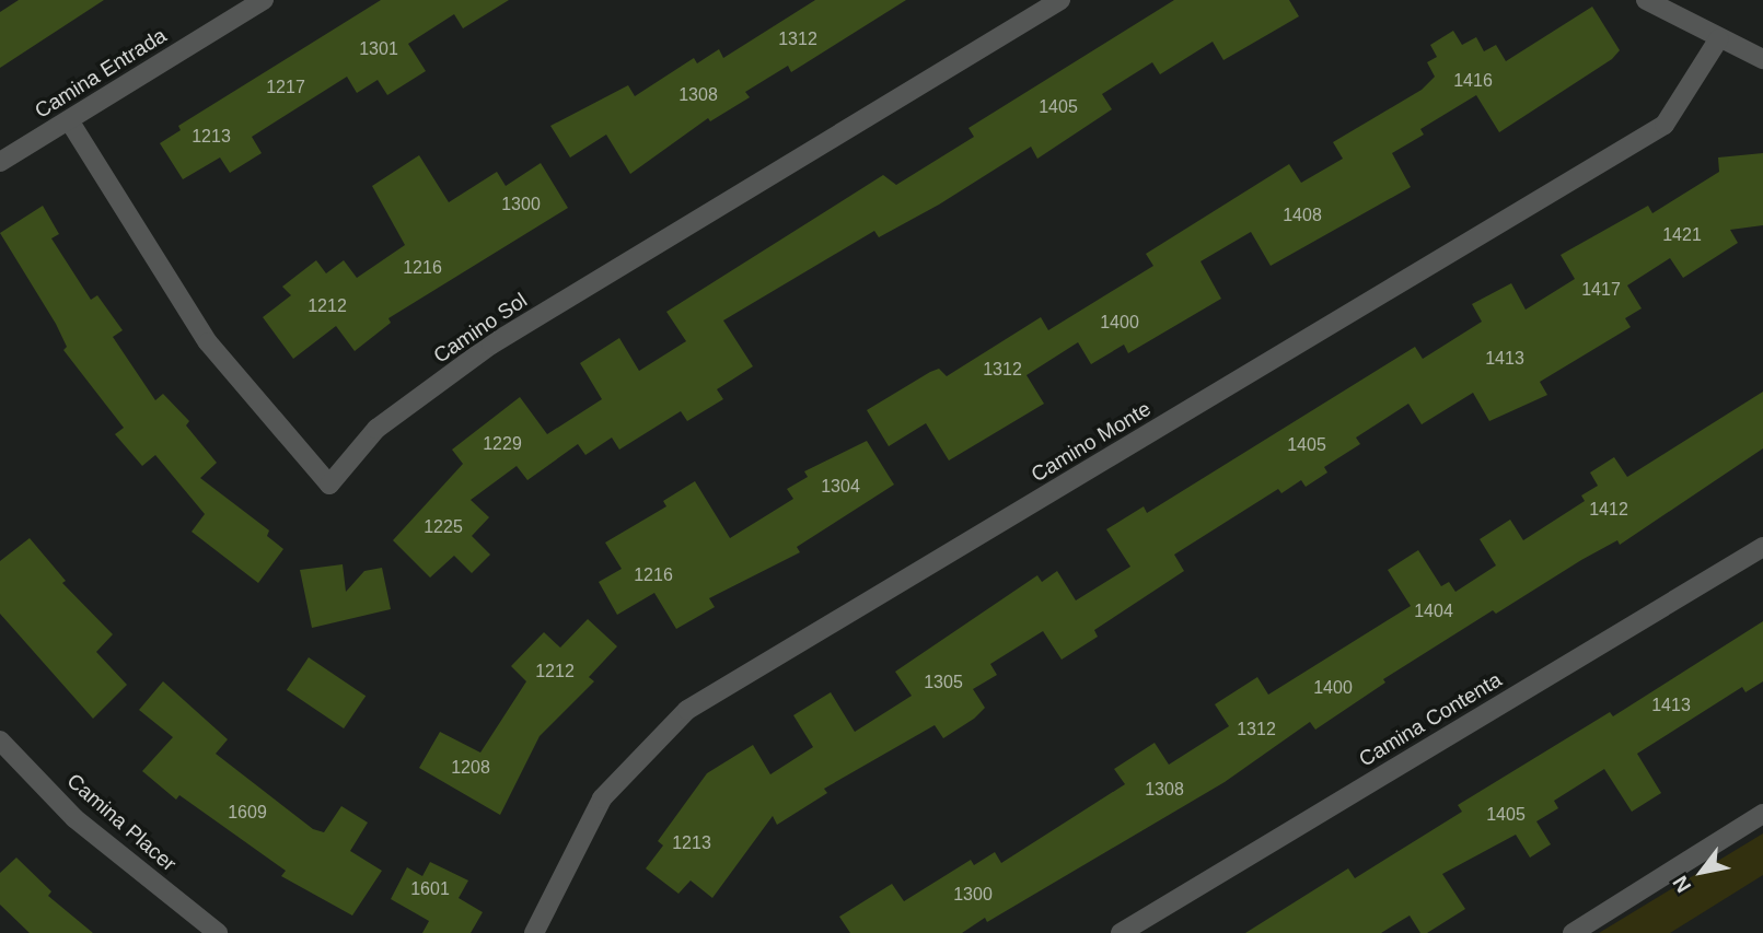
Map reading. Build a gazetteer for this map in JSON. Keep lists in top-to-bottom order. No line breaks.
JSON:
{"streets":{"street":["Camina Entrada","Camino Sol","Camino Monte","Camina Contenta","Camina Placer"]},"crossings":[["Camina Entrada","Camino Sol"]],"house_numbers":["1312","1301","1416","1217","1308","1405","1213","1300","1408","1421","1216","1417","1212","1400","1413","1312","1229","1405","1304","1412","1225","1216","1404","1212","1305","1400","1413","1312","1208","1308","1609","1405","1213","1601","1300"],"north":"bottom left"}
